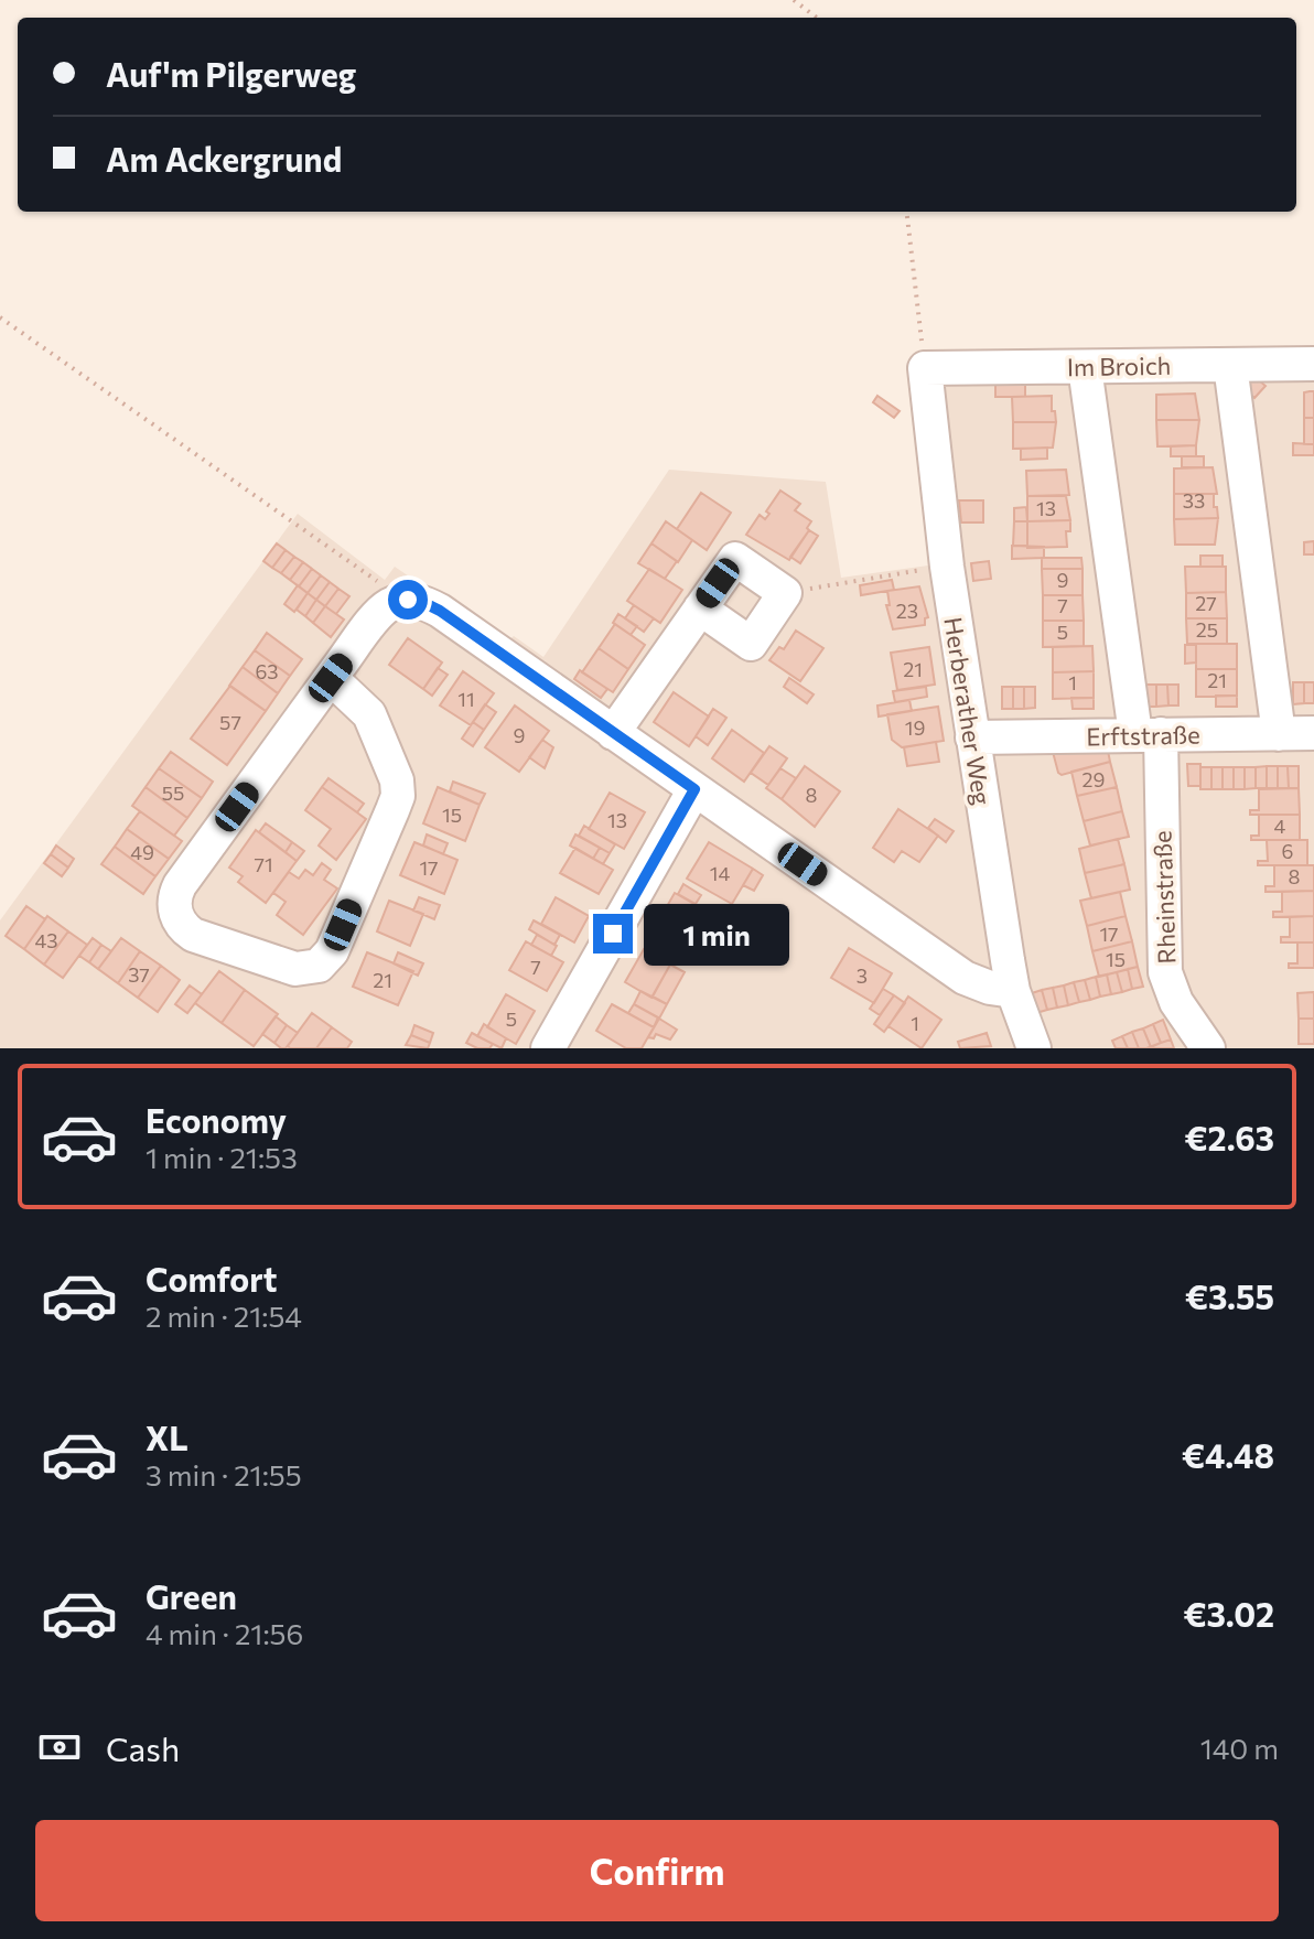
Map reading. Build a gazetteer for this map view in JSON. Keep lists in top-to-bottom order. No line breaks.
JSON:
{"streets":{"street":["Im Broich","Herberather Weg","Erftstraße","Rheinstraße"]},"crossings":[["Im Broich","Herberather Weg"],["Im Broich","Rheinstraße"],["Herberather Weg","Erftstraße"],["Erftstraße","Rheinstraße"]],"house_numbers":["33","13","9","27","7","23","25","5","21","63","21","1","11","57","19","9","29","55","8","15","13","4","6","49","71","17","14","8","17","43","15","7","37","3","21","5","1"],"page":{"banner":["Auf'm Pilgerweg","Am Ackergrund"],"bubble":"1 min","list":[{"name":"Economy","note":"1 min · 21:53","value":"€2.63"},{"name":"Comfort","note":"2 min · 21:54","value":"€3.55"},{"name":"XL","note":"3 min · 21:55","value":"€4.48"},{"name":"Green","note":"4 min · 21:56","value":"€3.02"}],"pay":["Cash","140 m"],"buttons":"Confirm"}}
